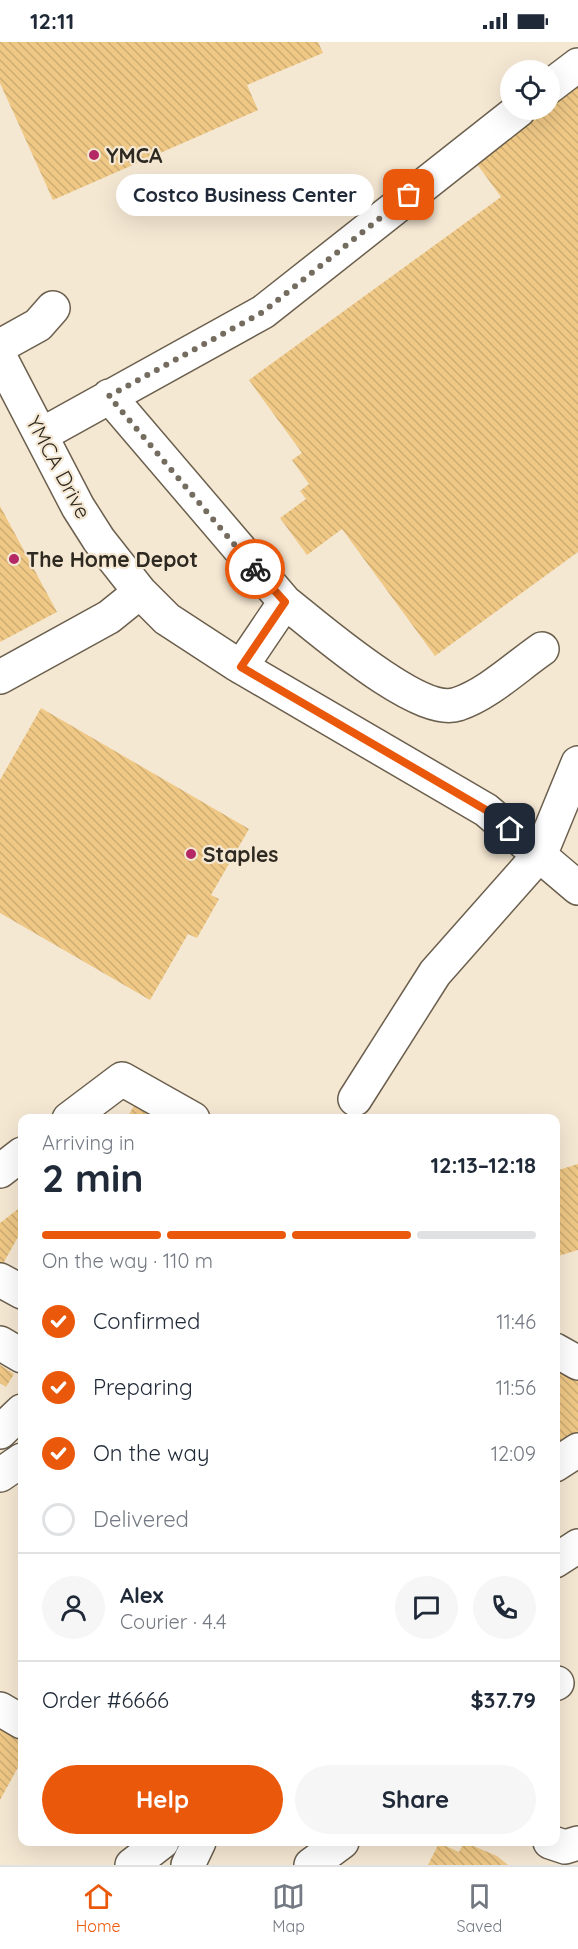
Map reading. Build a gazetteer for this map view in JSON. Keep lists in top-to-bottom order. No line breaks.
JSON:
{"streets":{"street":["YMCA Drive"]},"places":["YMCA","Costco Business Center","The Home Depot","Staples"],"page":{"status":"12:11","bubble":"Costco Business Center","heading":["2 min","Arriving in","12:13–12:18"],"panel":["Alex","Courier · 4.4","Order #6666","$37.79"],"bar":"On the way · 110 m","list":[["Confirmed","11:46"],["Preparing","11:56"],["On the way","12:09"],"Delivered"],"buttons":["Help","Share"],"tabs":["Home","Map","Saved"]}}
